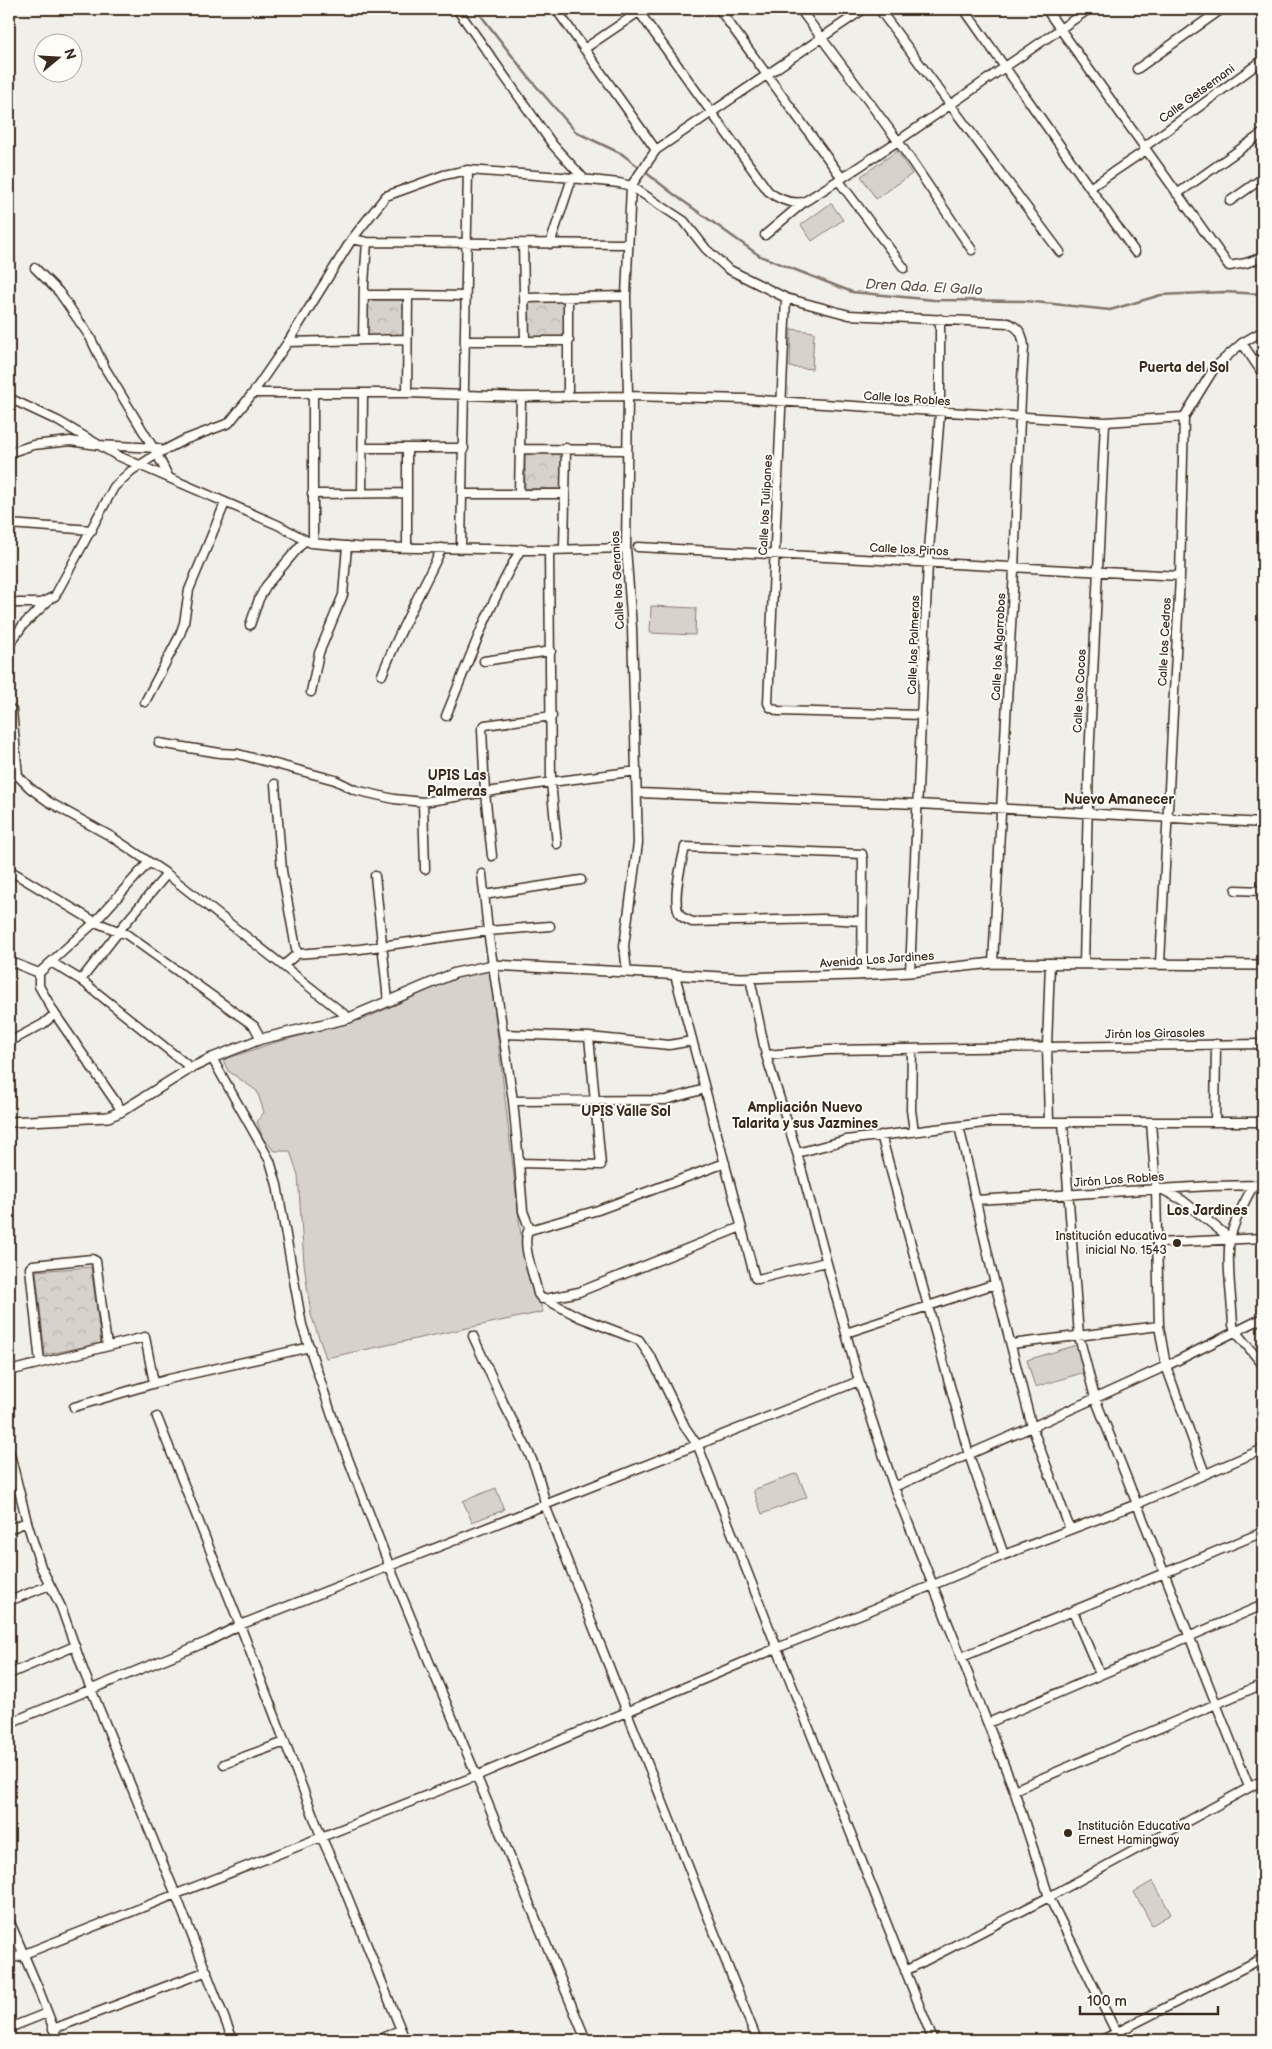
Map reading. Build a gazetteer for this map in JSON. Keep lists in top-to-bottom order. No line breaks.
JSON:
{"streets":{"street":["Calle Getsemani","Calle los Robles","Calle los Tulipanes","Calle los Pinos","Calle los Geranios","Calle los Cedros","Calle las Palmeras","Calle los Algarrobos","Calle los Cocos","Avenida Los Jardines","Jirón los Girasoles","Jirón Los Robles"]},"crossings":[["Calle los Robles","Calle los Tulipanes"],["Calle los Robles","Calle los Geranios"],["Calle los Robles","Calle los Cedros"],["Calle los Robles","Calle las Palmeras"],["Calle los Robles","Calle los Algarrobos"],["Calle los Robles","Calle los Cocos"],["Calle los Tulipanes","Calle los Pinos"],["Calle los Tulipanes","Calle las Palmeras"],["Calle los Pinos","Calle los Cedros"],["Calle los Pinos","Calle las Palmeras"],["Calle los Pinos","Calle los Algarrobos"],["Calle los Pinos","Calle los Cocos"],["Calle los Geranios","Avenida Los Jardines"],["Calle los Cedros","Avenida Los Jardines"],["Calle las Palmeras","Calle los Algarrobos"],["Calle las Palmeras","Avenida Los Jardines"],["Calle los Algarrobos","Avenida Los Jardines"],["Calle los Cocos","Avenida Los Jardines"]],"districts":["Puerta del Sol","UPIS Las Palmeras","Nuevo Amanecer","Ampliación Nuevo Talarita y sus Jazmines","UPIS Valle Sol","Los Jardines"],"water":["Dren Qda. El Gallo"],"places":["Institución educativa inicial No. 1543","Institución Educativa Ernest Hamingway"],"scale_bar":"100 m","north":"right"}
